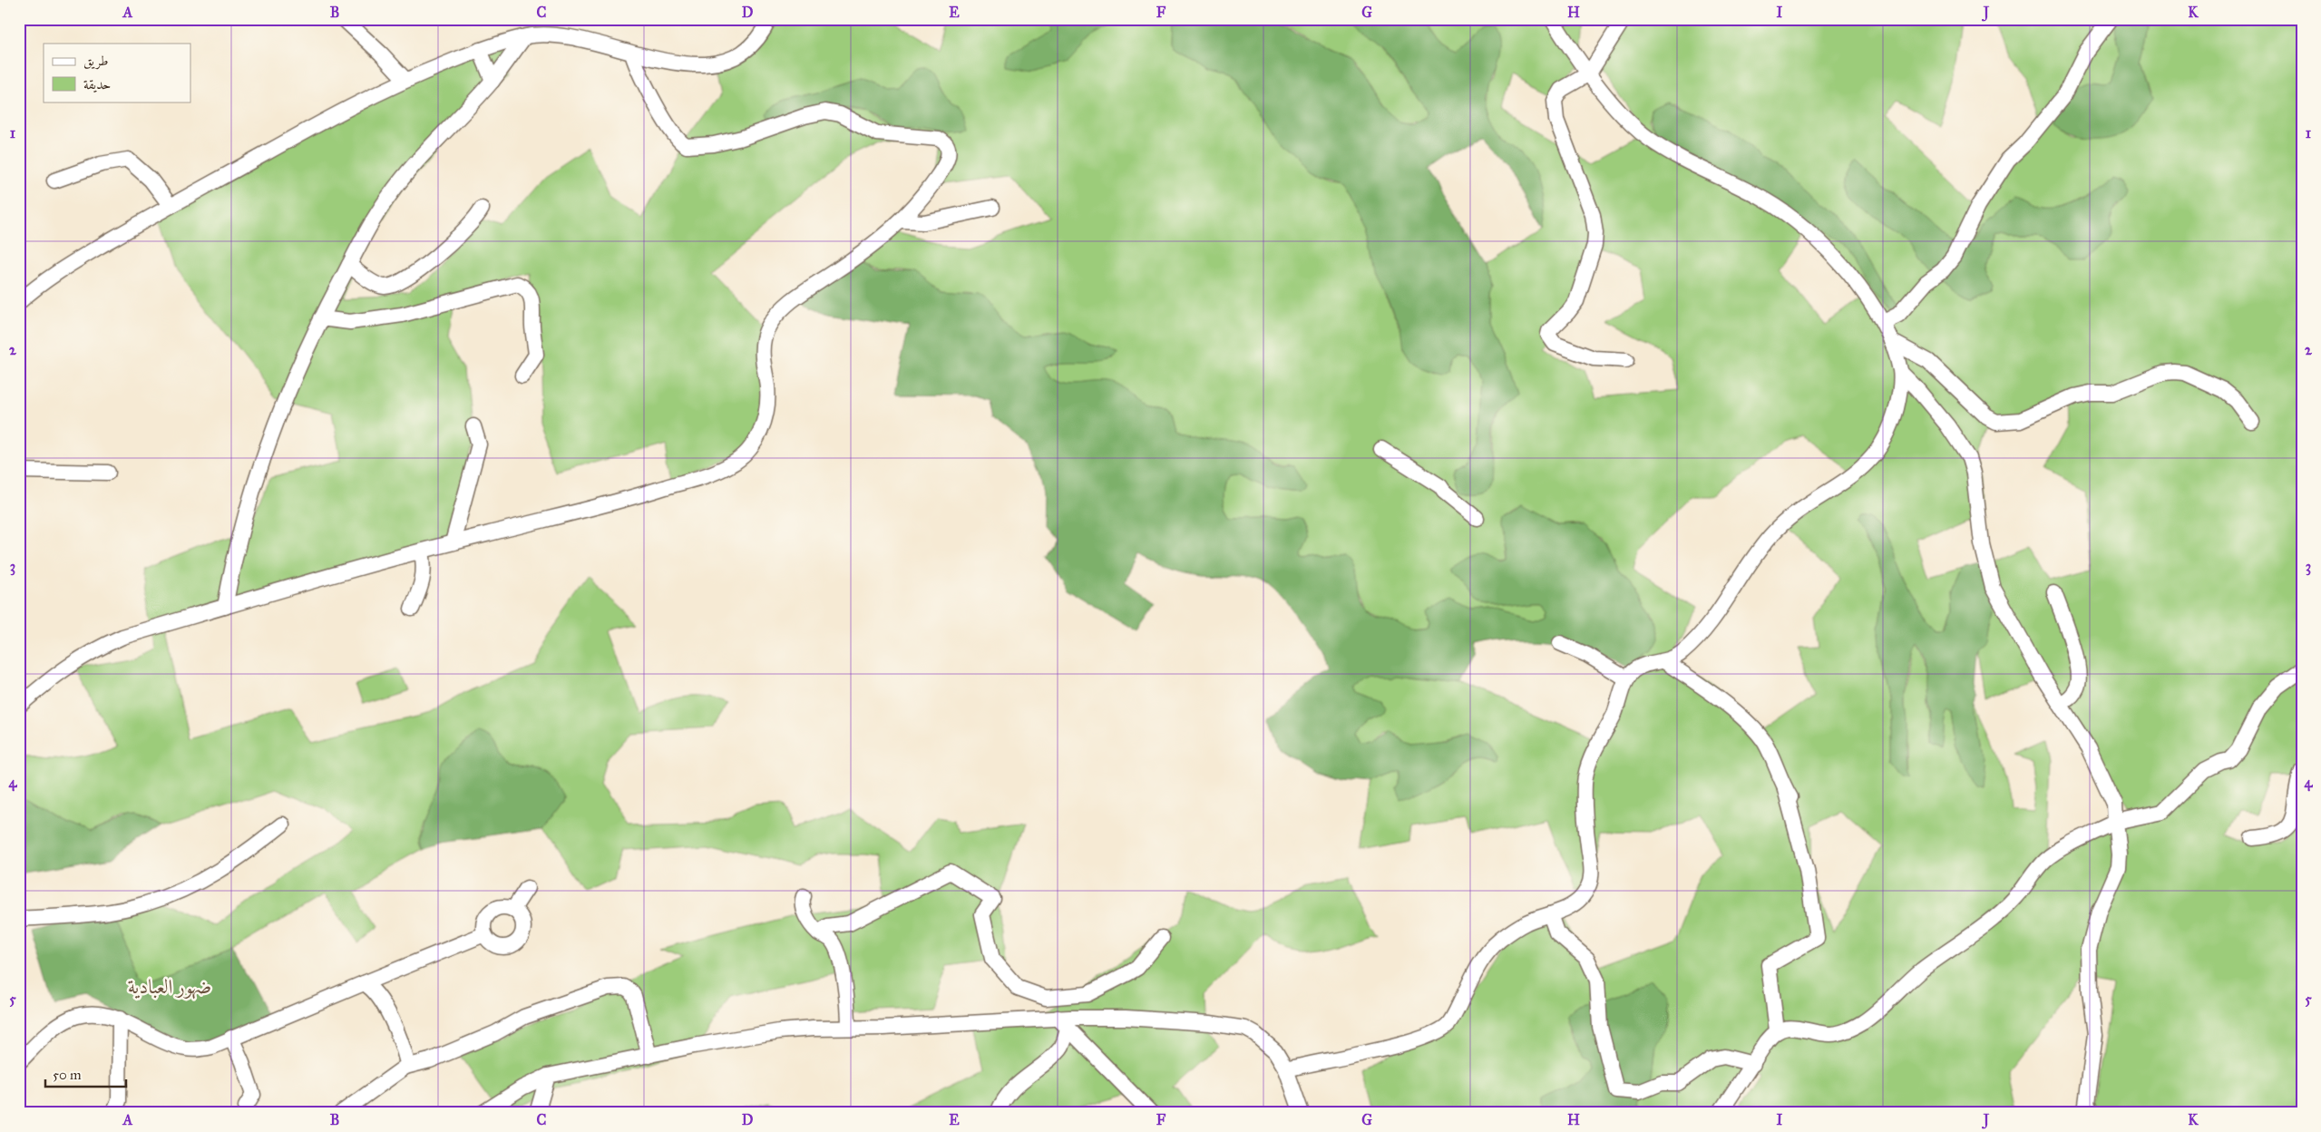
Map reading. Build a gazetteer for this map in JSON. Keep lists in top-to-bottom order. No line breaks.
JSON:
{"districts":["ضهور العبادية"],"legend":["طريق","حديقة"],"scale_bar":"50 m","grid":{"columns":["A","B","C","D","E","F","G","H","I","J","K"],"rows":["1","2","3","4","5"]}}
